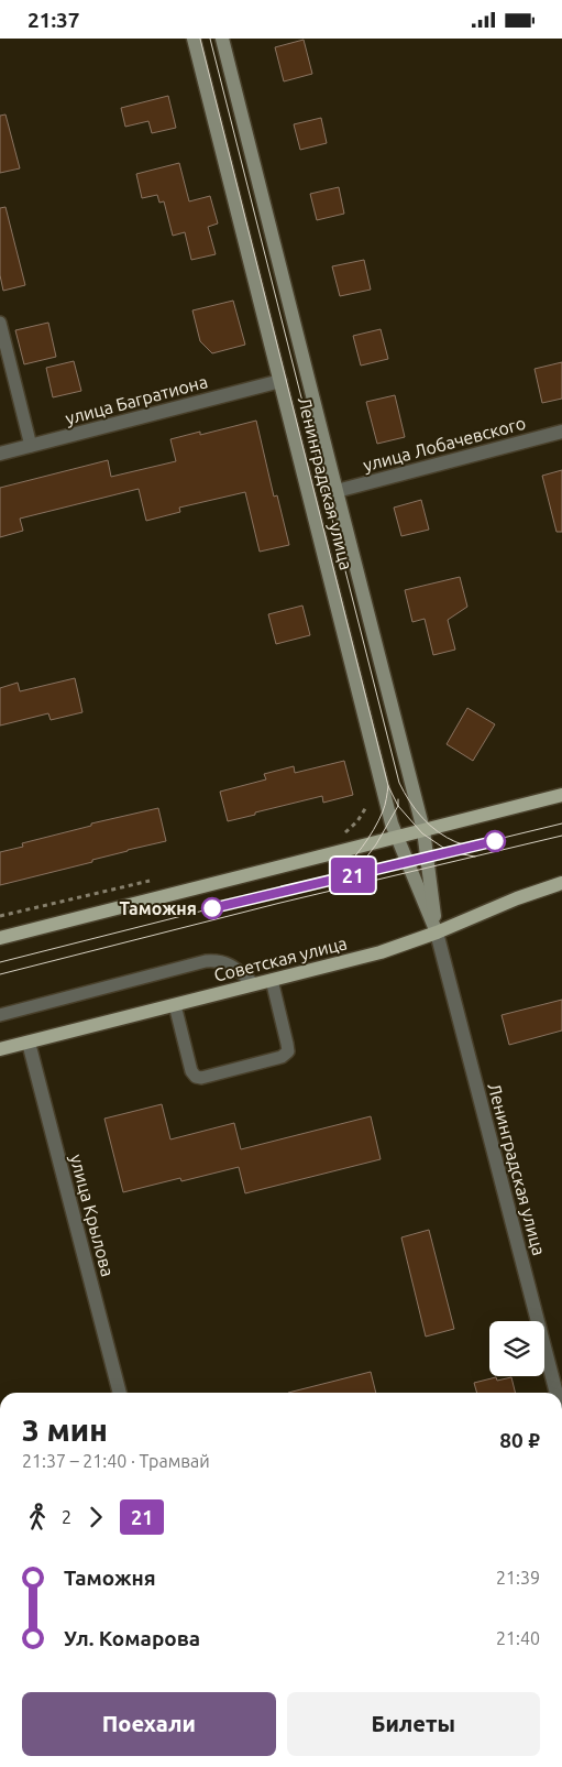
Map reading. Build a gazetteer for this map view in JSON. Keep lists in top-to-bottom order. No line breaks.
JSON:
{"streets":{"main road":["Ленинградская улица","Советская улица"],"street":["улица Багратиона","улица Лобачевского","улица Крылова"]},"crossings":[["улица Багратиона","Ленинградская улица"],["улица Лобачевского","Ленинградская улица"],["Ленинградская улица","Советская улица"],["Советская улица","улица Крылова"]],"places":["Таможня"],"lines":["tram line 21"],"page":{"status":"21:37","on_map":"21","heading":["3 мин","21:37 – 21:40 · Трамвай","80 ₽"],"legs":["2","21"],"list":[{"name":"Таможня","value":"21:39"},{"name":"Ул. Комарова","value":"21:40"}],"buttons":["Поехали","Билеты"]}}
